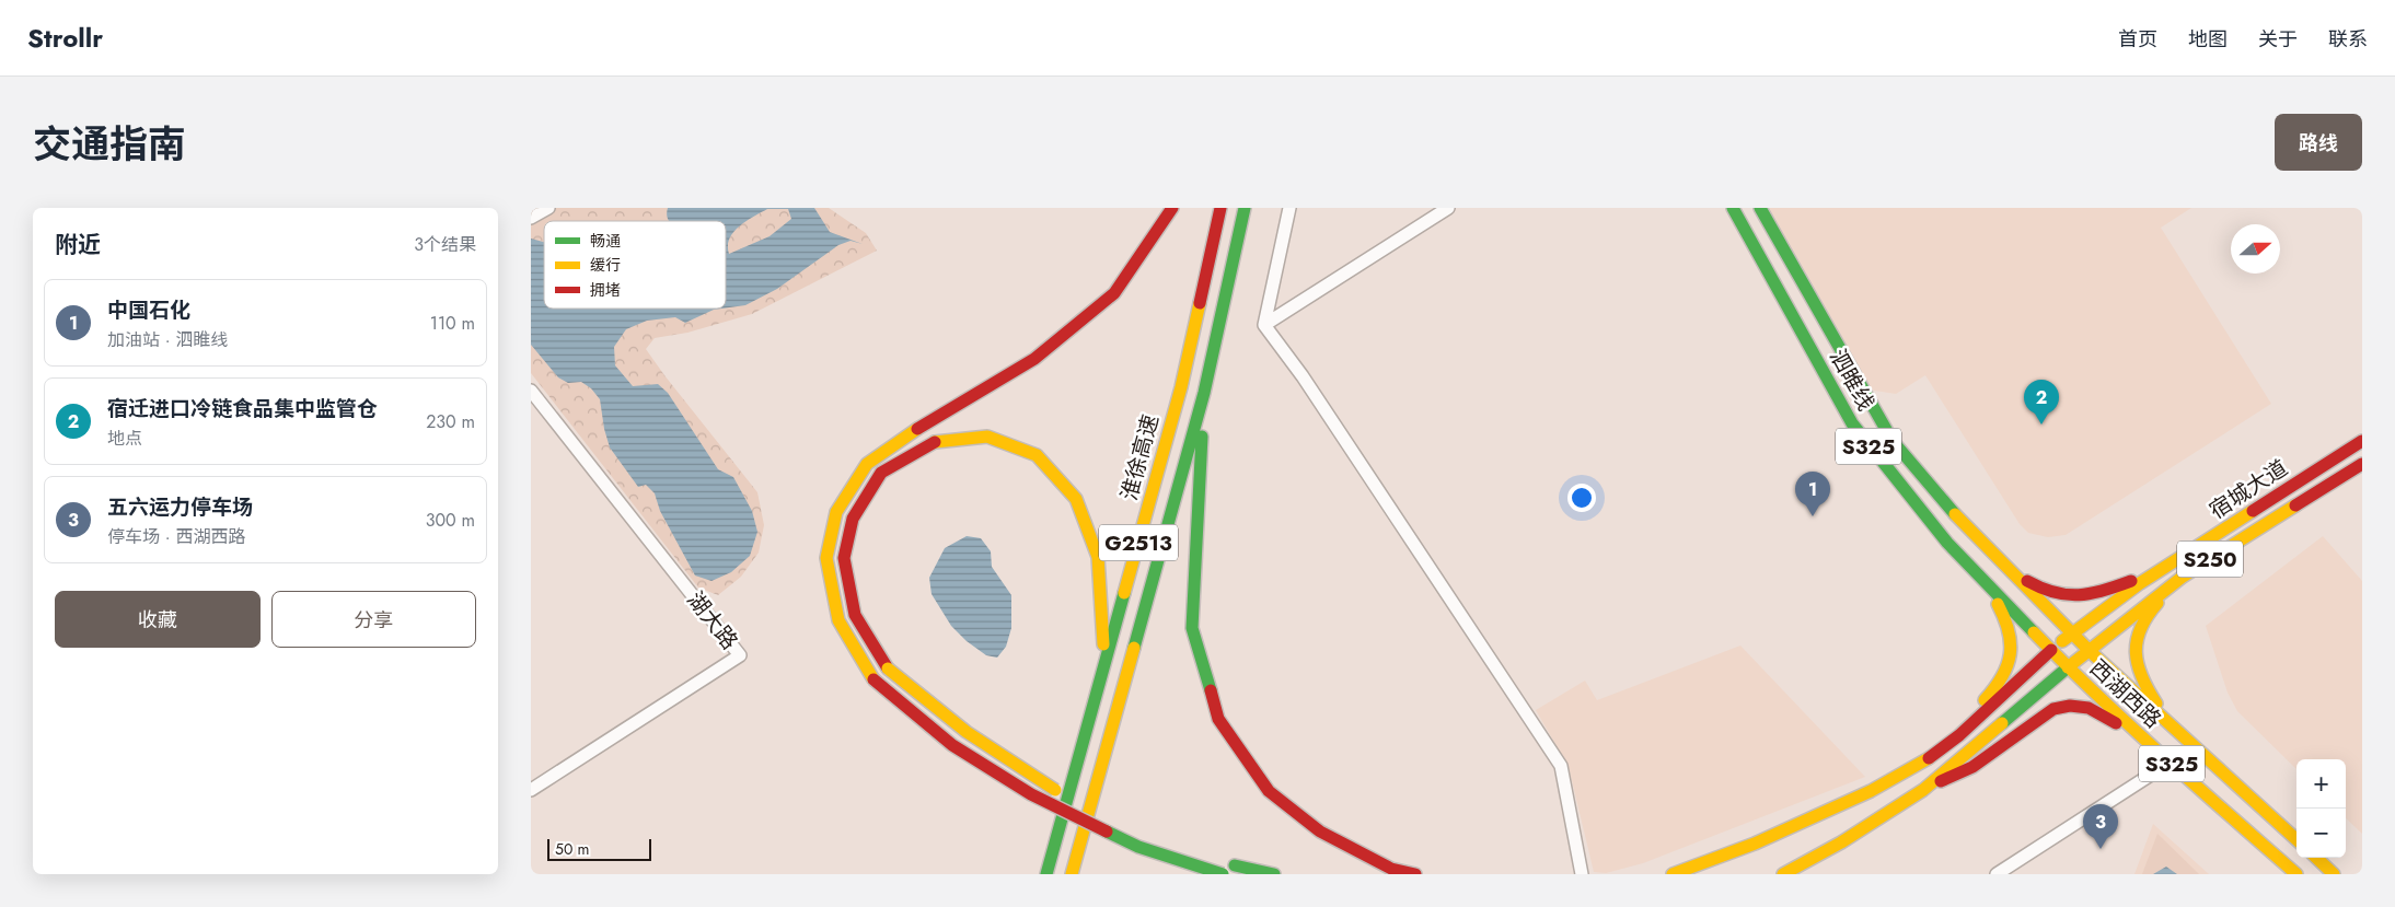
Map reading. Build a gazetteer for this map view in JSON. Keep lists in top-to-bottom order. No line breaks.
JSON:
{"streets":{"main road":["泗睢线","S325","淮徐高速","宿城大道","G2513","S250","西湖西路"],"street":["湖大路"]},"crossings":[["泗睢线","宿城大道"],["泗睢线","西湖西路"],["宿城大道","西湖西路"]],"legend":["畅通","缓行","拥堵"],"scale_bar":"50 m","north":"right","page":{"header":"Strollr","nav":["首页","地图","关于","联系"],"title":"交通指南","buttons":["路线",["收藏","分享"]],"heading":["附近","3个结果"],"list":[{"mark":"1","name":"中国石化","note":"加油站 · 泗睢线","value":"110 m"},{"mark":"2","name":"宿迁进口冷链食品集中监管仓","note":"地点","value":"230 m"},{"mark":"3","name":"五六运力停车场","note":"停车场 · 西湖西路","value":"300 m"}],"pins":["2","1","3"],"map_buttons":["+","−"],"scale":"50 m"}}
